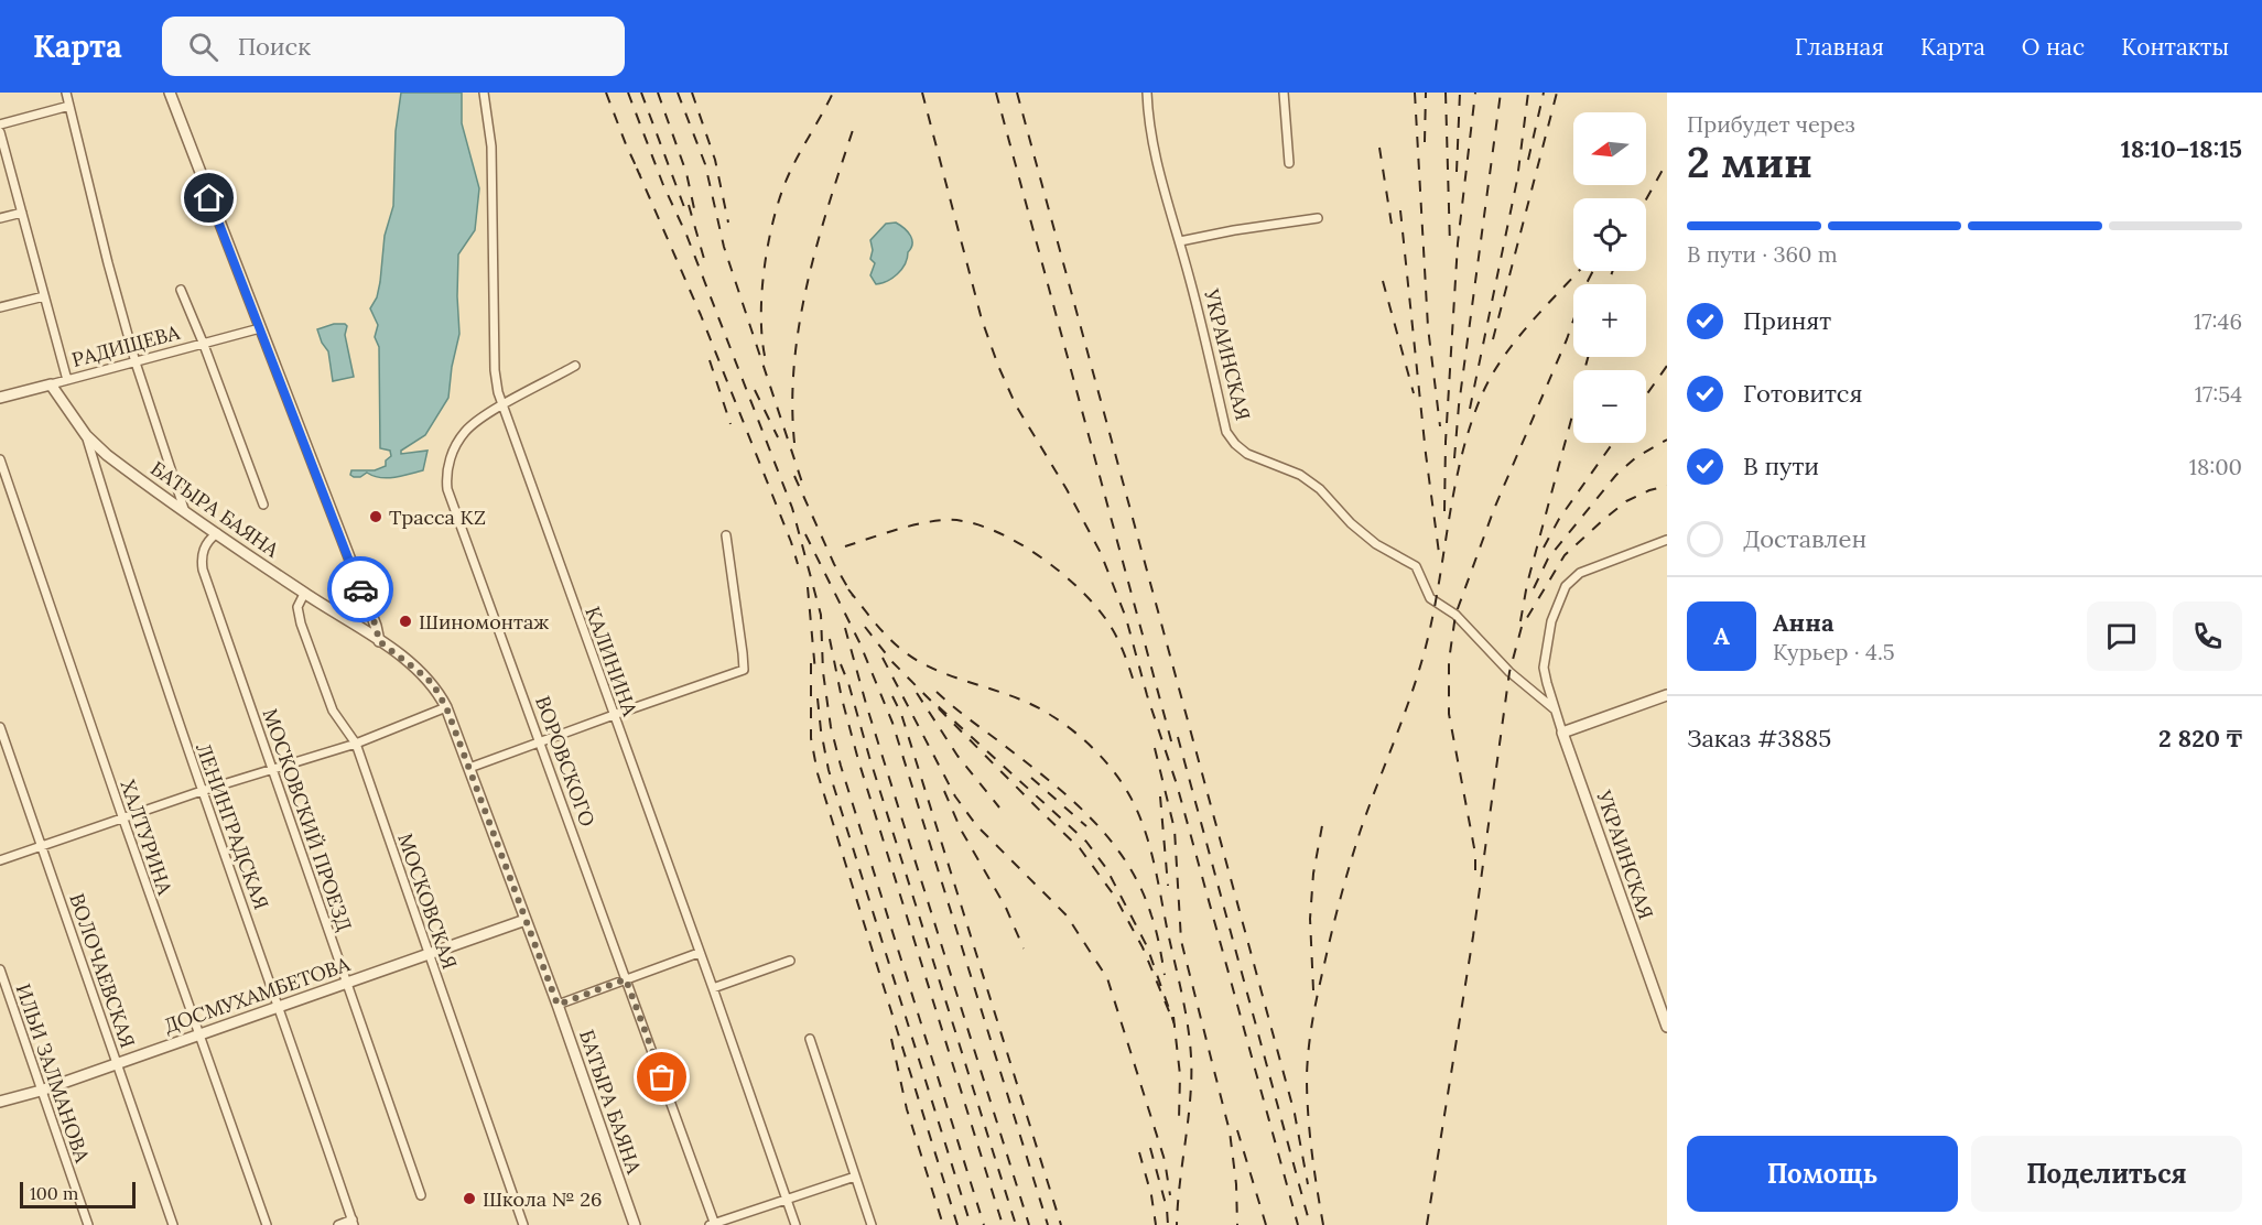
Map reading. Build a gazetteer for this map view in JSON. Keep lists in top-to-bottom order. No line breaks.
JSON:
{"streets":{"street":["РАДИЩЕВА","УКРАИНСКАЯ","БАТЫРА БАЯНА","КАЛИНИНА","ВОРОВСКОГО","МОСКОВСКИЙ ПРОЕЗД","ЛЕНИНГРАДСКАЯ","ХАЛТУРИНА","МОСКОВСКАЯ","ВОЛОЧАЕВСКАЯ","ДОСМУХАМБЕТОВА","ИЛЬИ ЗАЛМАНОВА"]},"crossings":[["РАДИЩЕВА","БАТЫРА БАЯНА"],["БАТЫРА БАЯНА","МОСКОВСКИЙ ПРОЕЗД"],["БАТЫРА БАЯНА","ЛЕНИНГРАДСКАЯ"],["БАТЫРА БАЯНА","МОСКОВСКАЯ"],["БАТЫРА БАЯНА","ДОСМУХАМБЕТОВА"],["КАЛИНИНА","ВОРОВСКОГО"],["МОСКОВСКИЙ ПРОЕЗД","ДОСМУХАМБЕТОВА"],["ЛЕНИНГРАДСКАЯ","ДОСМУХАМБЕТОВА"],["ХАЛТУРИНА","ДОСМУХАМБЕТОВА"],["МОСКОВСКАЯ","ДОСМУХАМБЕТОВА"],["ВОЛОЧАЕВСКАЯ","ДОСМУХАМБЕТОВА"],["ДОСМУХАМБЕТОВА","ИЛЬИ ЗАЛМАНОВА"]],"places":["Трасса KZ","Шиномонтаж","Школа № 26"],"scale_bar":"100 m","north":"left","page":{"header":"Карта","search":"Поиск","nav":["Главная","Карта","О нас","Контакты"],"heading":["2 мин","Прибудет через","18:10–18:15"],"panel":["Анна","Курьер · 4.5","Заказ #3885","2 820 ₸"],"map_buttons":["+","−"],"bar":"В пути · 360 m","list":[["Принят","17:46"],["Готовится","17:54"],["В пути","18:00"],"Доставлен"],"round":"А","buttons":["Помощь","Поделиться"],"scale":"100 m"}}
